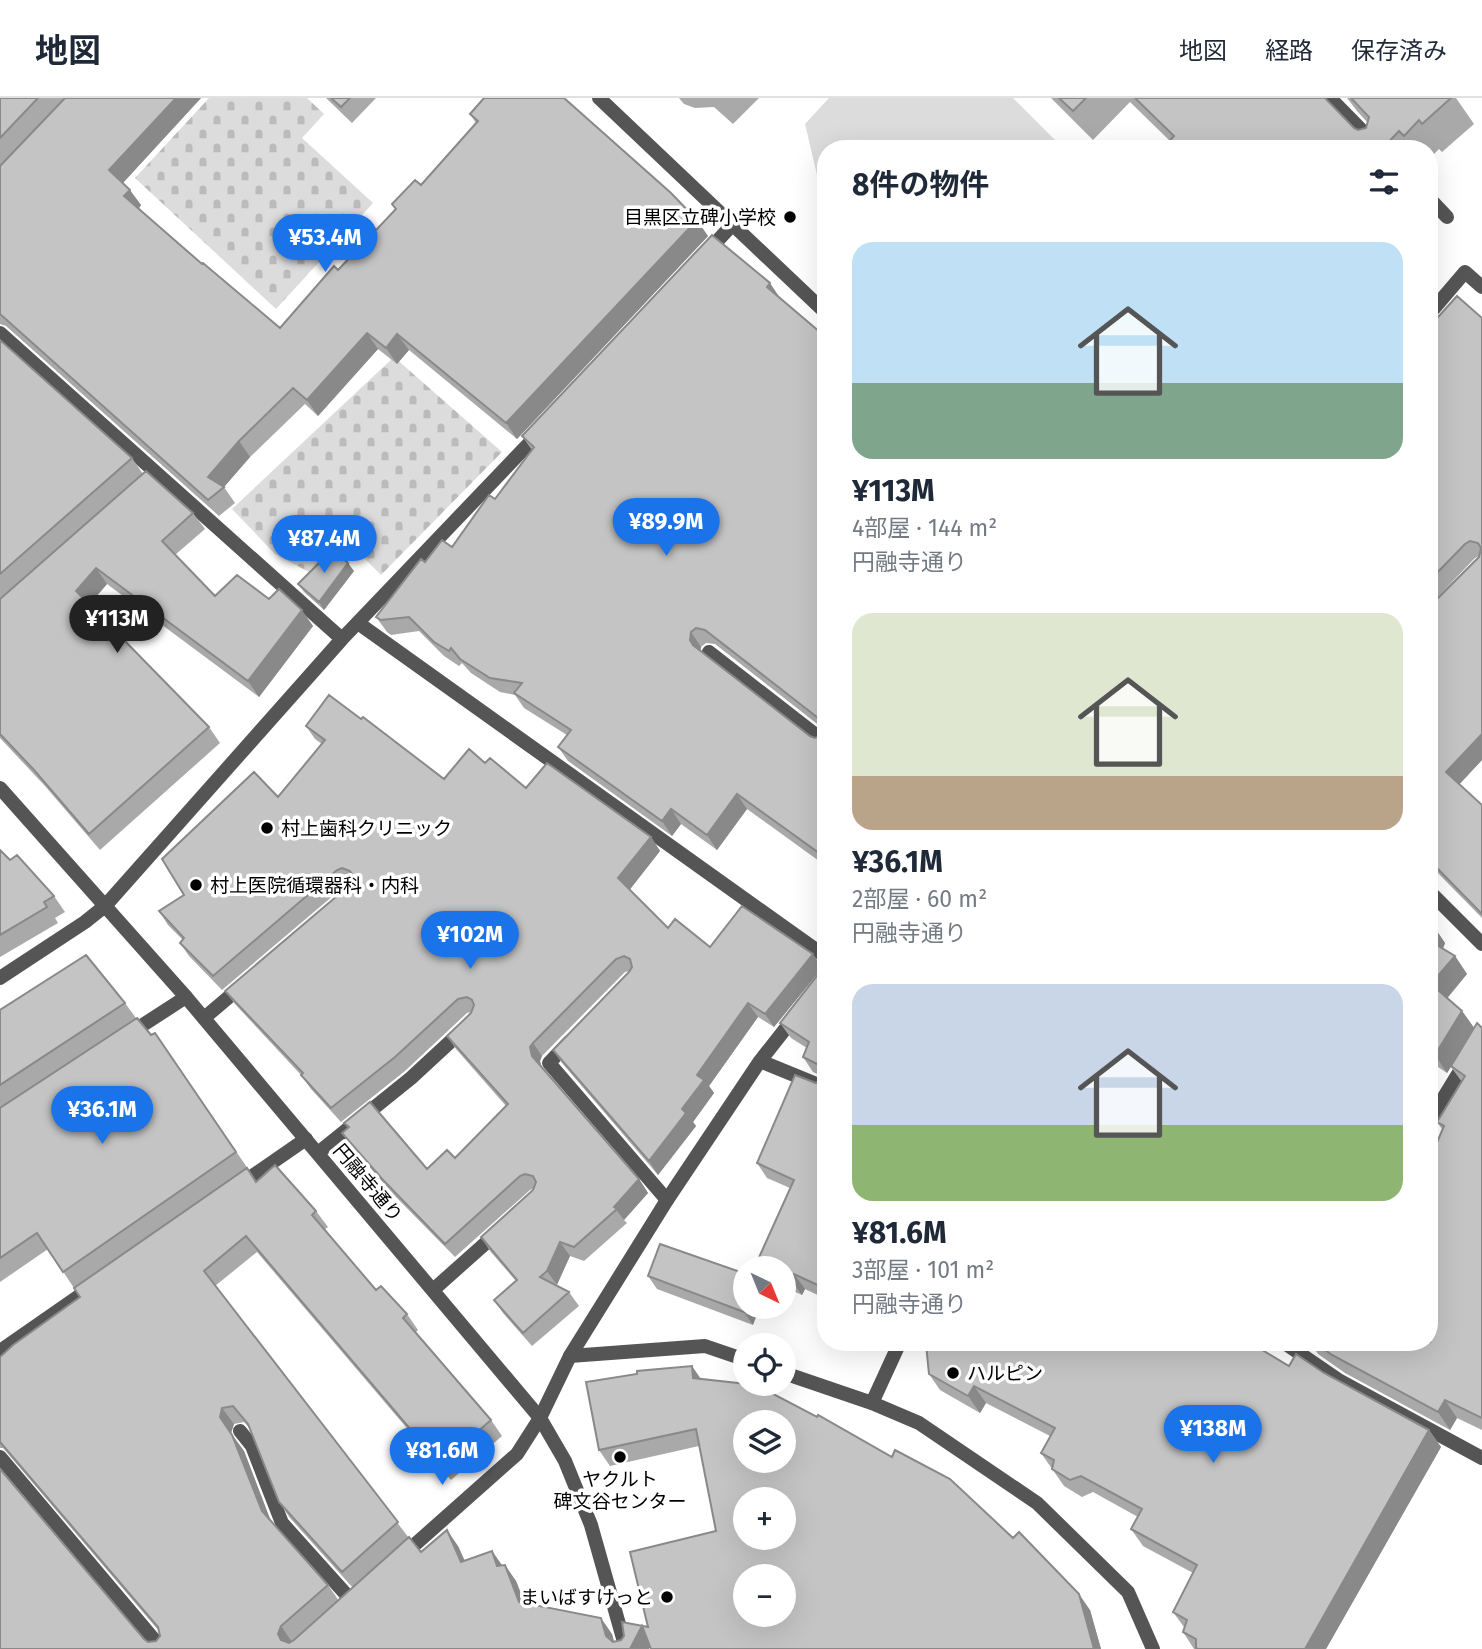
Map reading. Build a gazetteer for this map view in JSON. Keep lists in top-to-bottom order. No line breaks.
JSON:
{"streets":{"street":["円融寺通り"]},"places":["目黒区立碑小学校","村上歯科クリニック","村上医院循環器科・内科","ハルピン","ヤクルト 碑文谷センター","まいばすけっと"],"north":"bottom right","page":{"header":"地図","nav":["地図","経路","保存済み"],"heading":"8件の物件","price":["¥53.4M","¥89.9M","¥87.4M","¥113M","¥102M","¥36.1M","¥138M","¥81.6M"],"list":[{"name":"¥113M","note":"4部屋 · 144 m² · 円融寺通り"},{"name":"¥36.1M","note":"2部屋 · 60 m² · 円融寺通り"},{"name":"¥81.6M","note":"3部屋 · 101 m² · 円融寺通り"}],"map_buttons":["+","−"]}}
